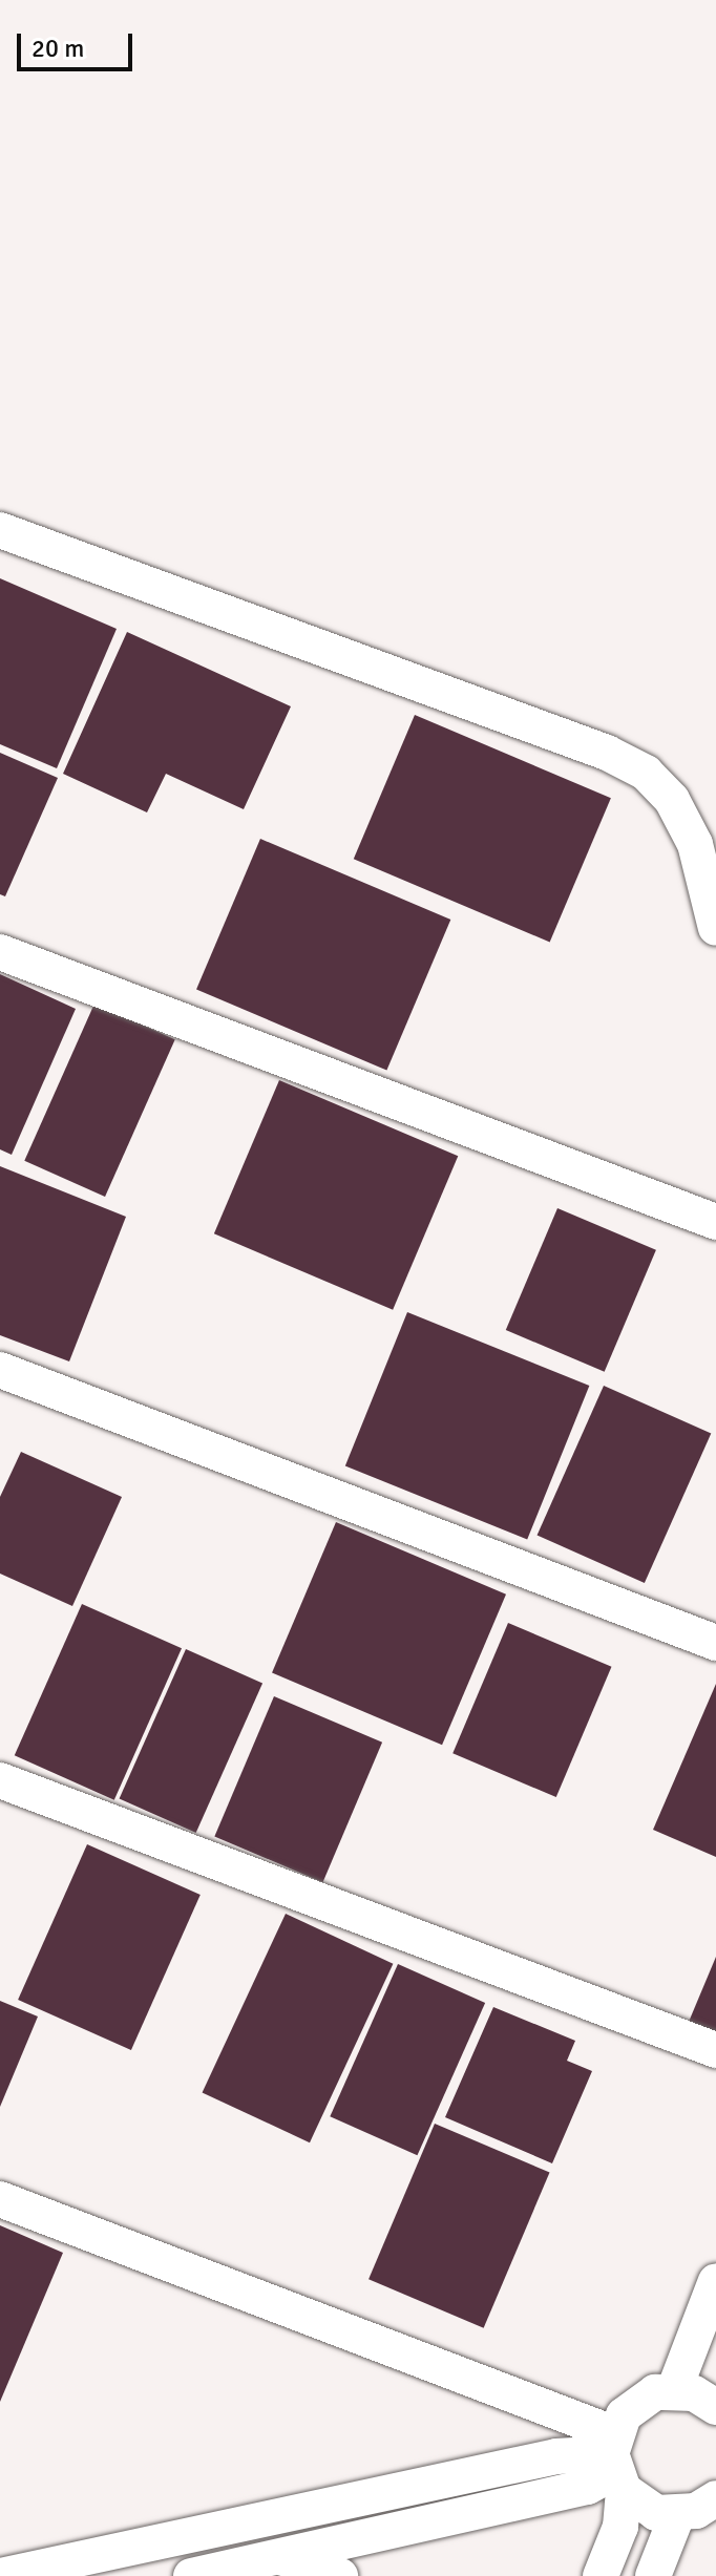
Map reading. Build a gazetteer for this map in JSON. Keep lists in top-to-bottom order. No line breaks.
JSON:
{"scale_bar":"20 m"}
